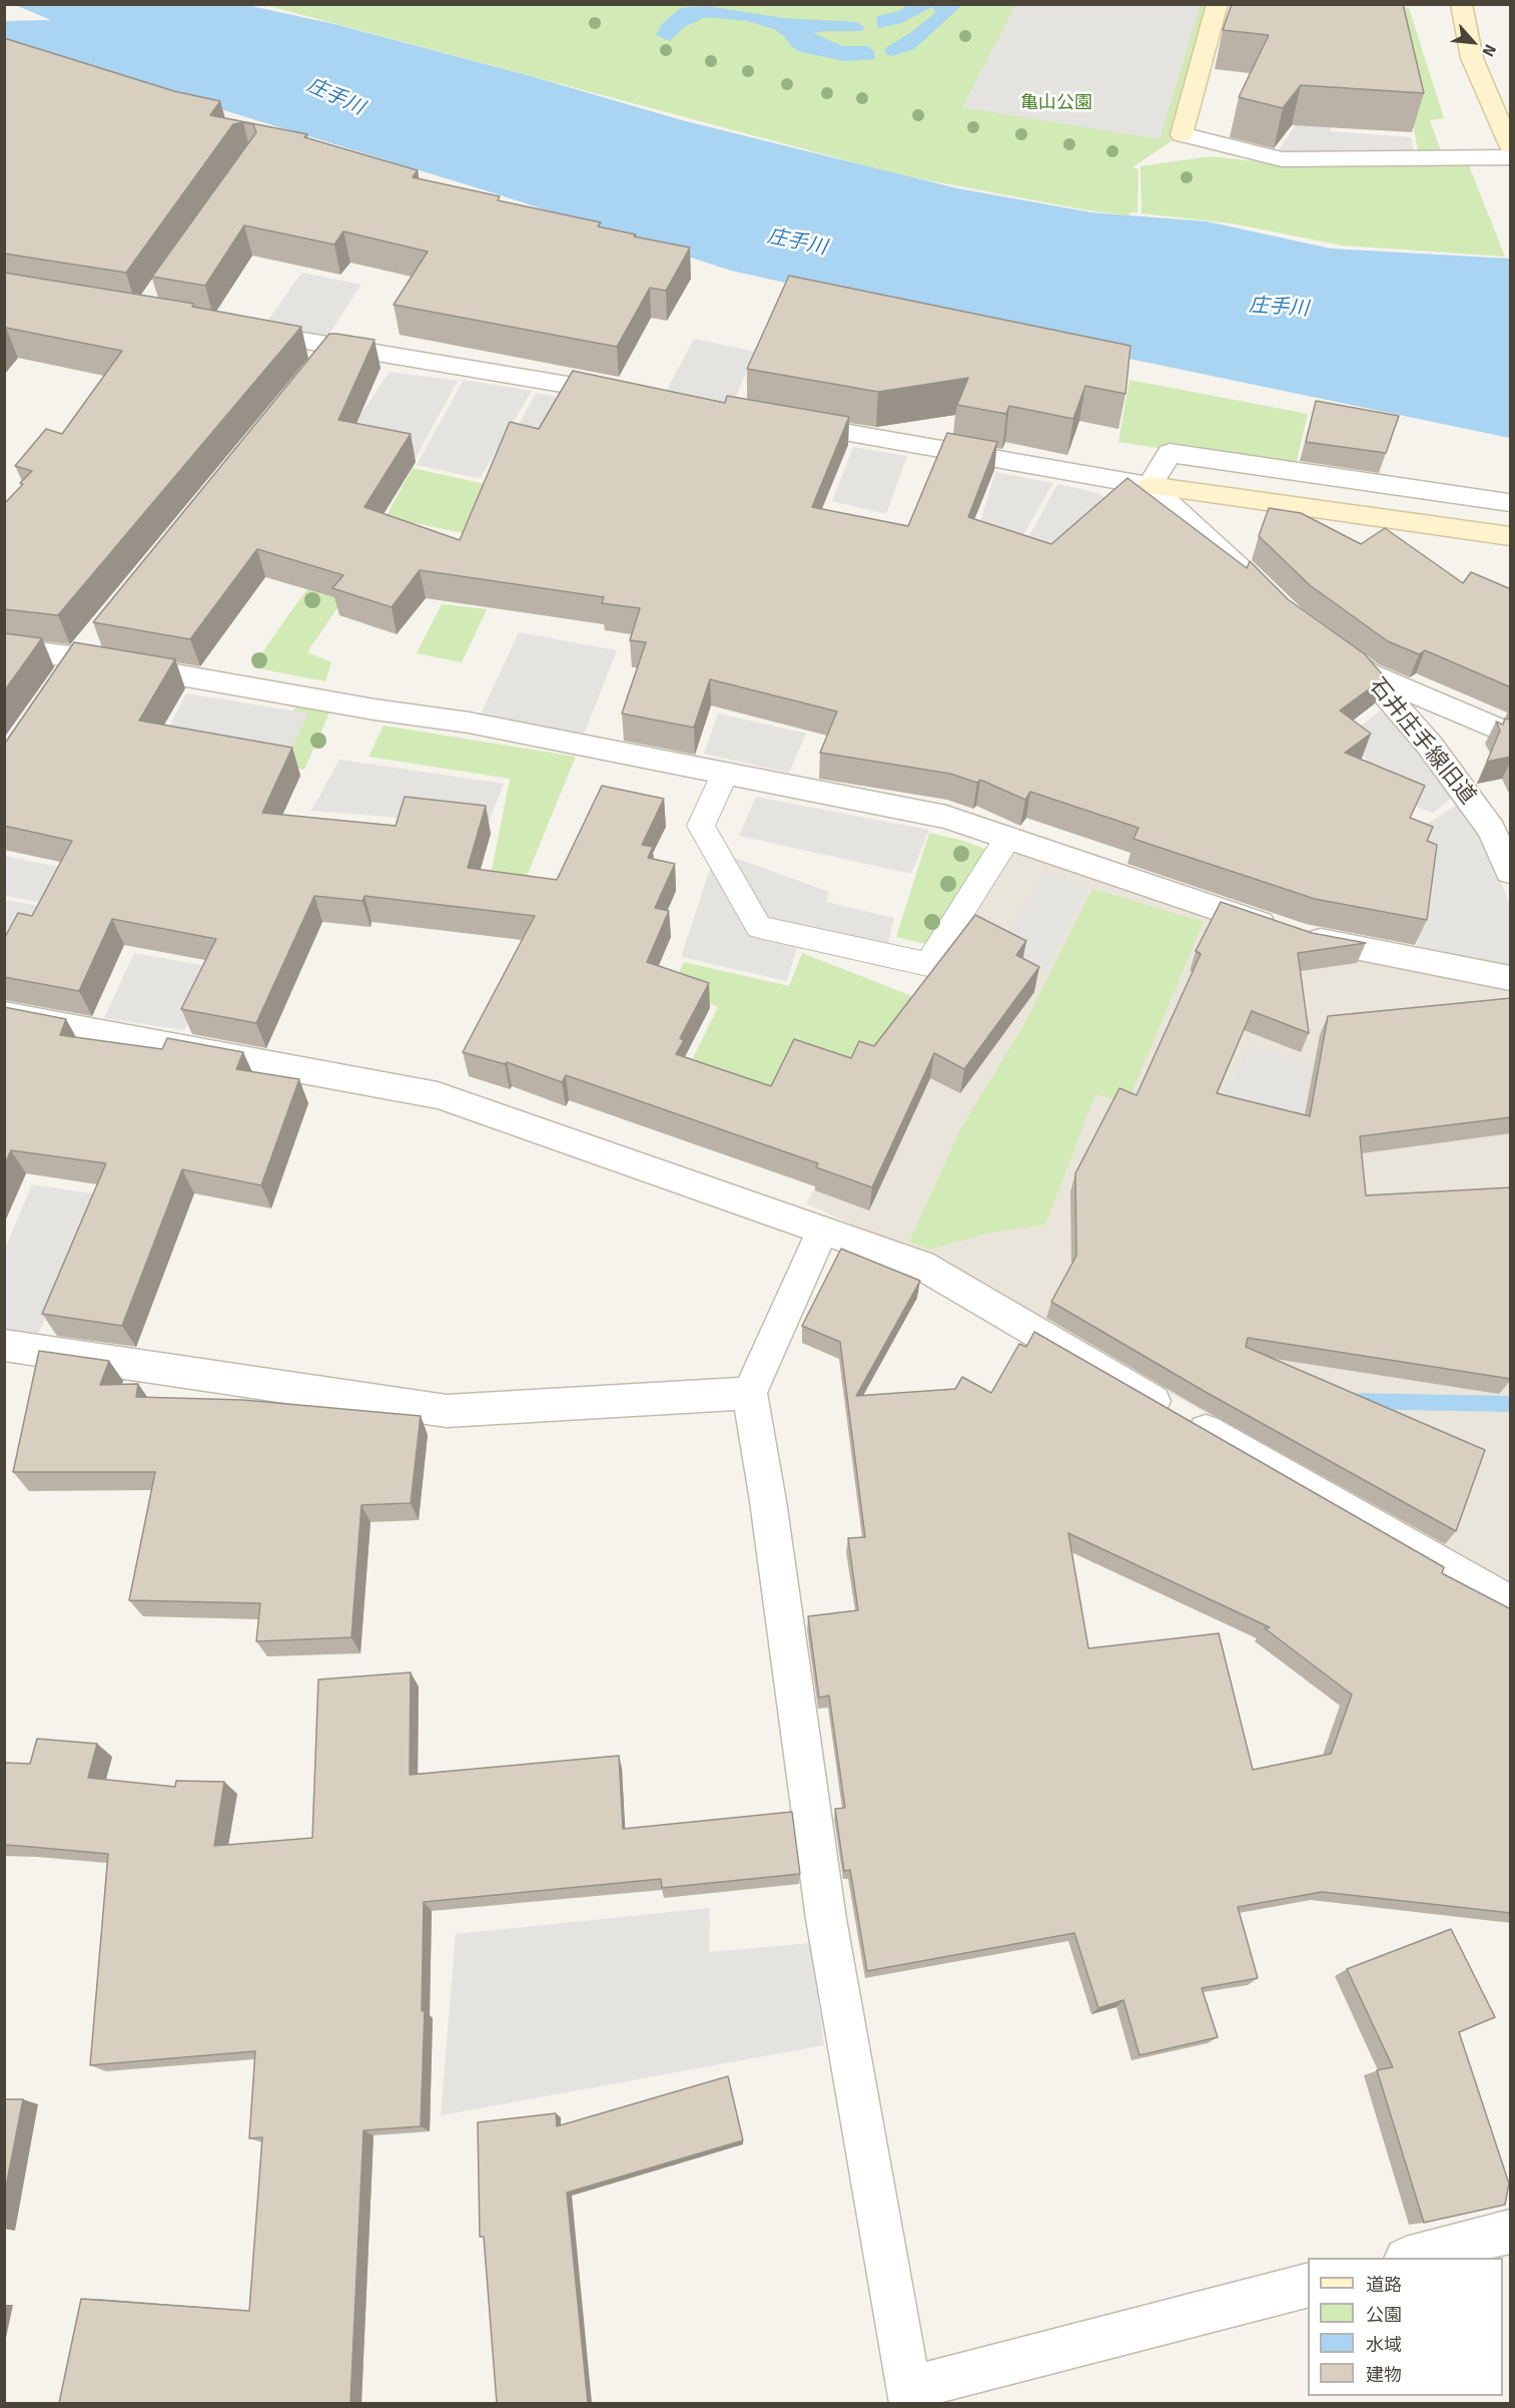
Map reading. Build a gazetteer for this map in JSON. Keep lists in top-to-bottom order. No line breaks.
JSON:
{"streets":{"street":["石井庄手線旧道"]},"water":["庄手川"],"parks":["亀山公園"],"legend":["道路","公園","水域","建物"],"north":"bottom right"}
